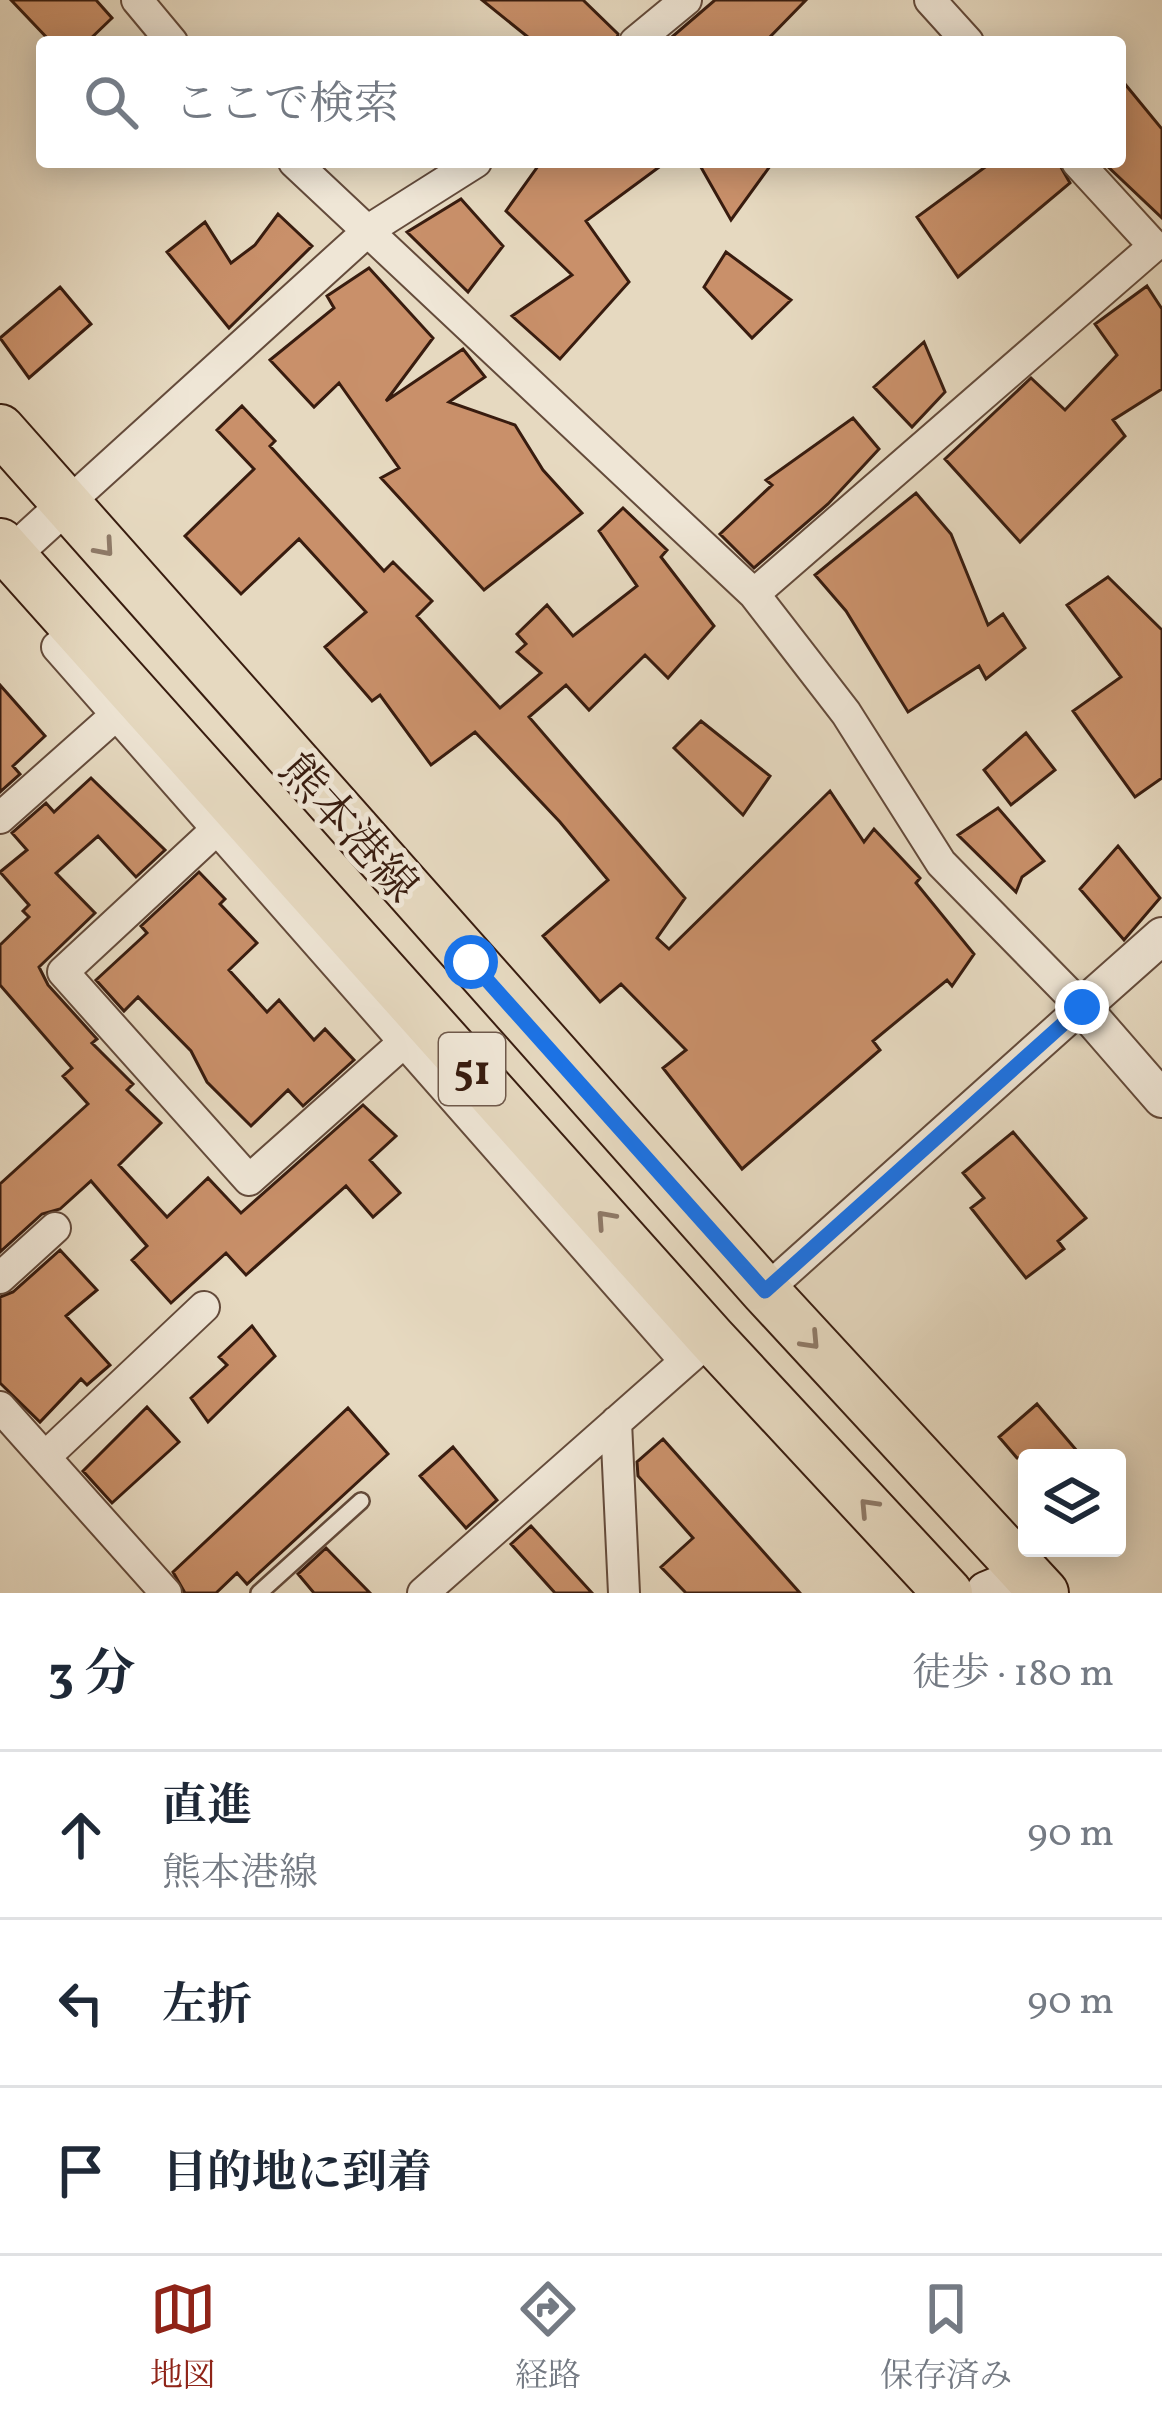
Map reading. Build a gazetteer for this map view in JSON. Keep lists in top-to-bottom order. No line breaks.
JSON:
{"streets":{"main road":["熊本港線","51"]},"page":{"search":"ここで検索","heading":["3 分","徒歩 · 180 m"],"list":[["直進","熊本港線","90 m"],["左折","90 m"],"目的地に到着"],"nav":["地図","経路","保存済み"]}}
